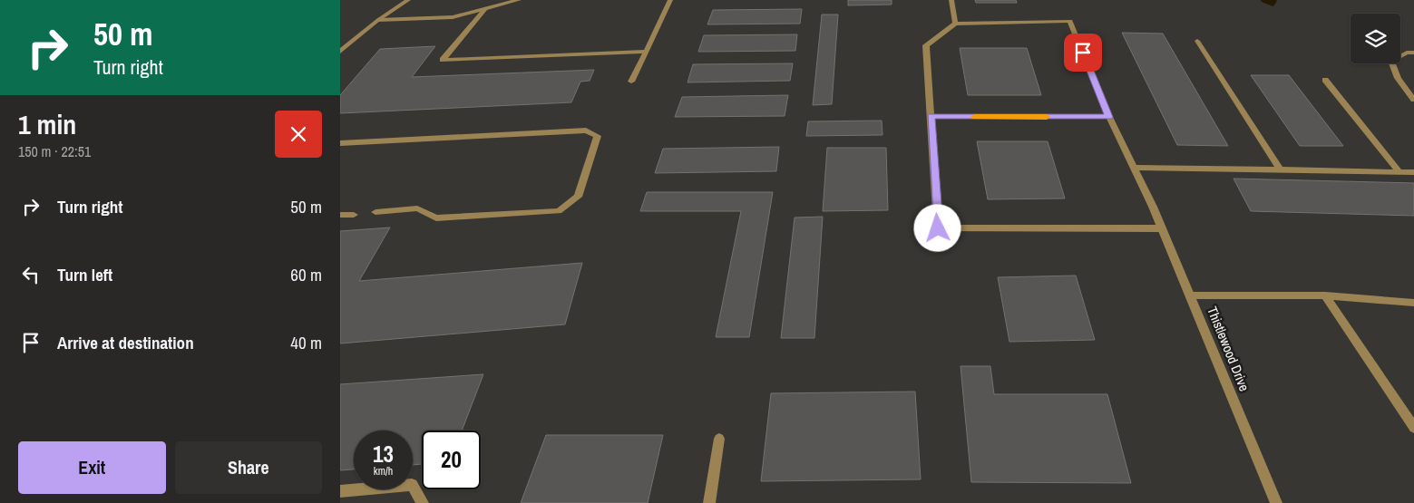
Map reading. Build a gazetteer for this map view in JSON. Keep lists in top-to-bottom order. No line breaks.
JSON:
{"streets":{"street":["Thistlewood Drive"]},"page":{"turn":["50 m","Turn right"],"heading":["1 min","150 m · 22:51"],"list":[{"name":"Turn right","value":"50 m"},{"name":"Turn left","value":"60 m"},{"name":"Arrive at destination","value":"40 m"}],"speed":"13 km/h","limit":"20","buttons":["Exit","Share"]}}
